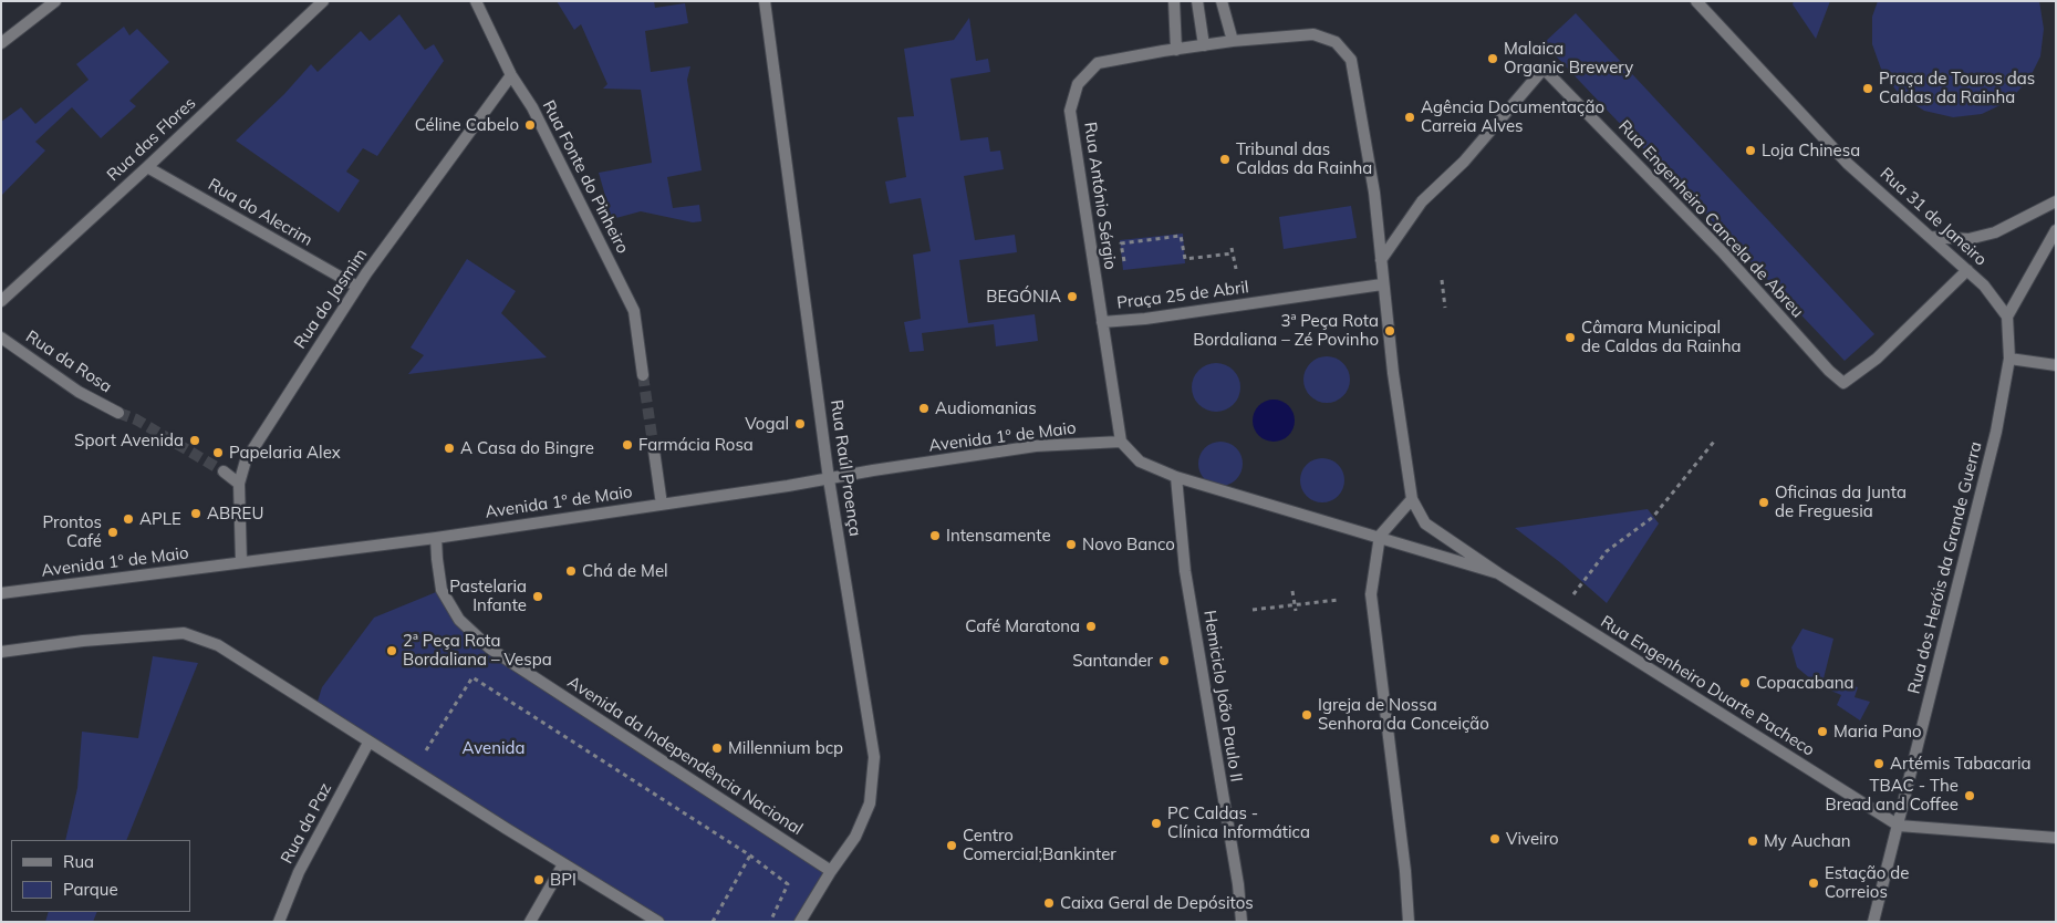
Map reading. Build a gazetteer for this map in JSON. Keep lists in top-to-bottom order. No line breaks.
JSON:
{"streets":{"street":["Rua das Flores","Rua Fonte do Pinheiro","Rua António Sérgio","Rua do Alecrim","Rua 31 de Janeiro","Rua Engenheiro Cancela de Abreu","Praça 25 de Abril","Rua do Jasmim","Rua da Rosa","Avenida 1º de Maio","Rua Raúl Proença","Rua dos Heróis da Grande Guerra","Rua Engenheiro Duarte Pacheco","Hemiciclo João Paulo II","Avenida da Independência Nacional","Rua da Paz"]},"crossings":[["Rua das Flores","Rua do Alecrim"],["Rua Fonte do Pinheiro","Rua do Jasmim"],["Rua António Sérgio","Rua Engenheiro Cancela de Abreu"],["Rua António Sérgio","Praça 25 de Abril"],["Rua do Alecrim","Rua do Jasmim"],["Rua 31 de Janeiro","Rua Engenheiro Cancela de Abreu"],["Rua 31 de Janeiro","Rua dos Heróis da Grande Guerra"],["Praça 25 de Abril","Avenida 1º de Maio"],["Rua do Jasmim","Avenida 1º de Maio"],["Avenida 1º de Maio","Rua Raúl Proença"],["Avenida 1º de Maio","Avenida da Independência Nacional"],["Rua Raúl Proença","Avenida da Independência Nacional"],["Rua dos Heróis da Grande Guerra","Rua Engenheiro Duarte Pacheco"]],"parks":["Avenida"],"places":["Malaica Organic Brewery","Praça de Touros das Caldas da Rainha","Agência Documentação Carreia Alves","Céline Cabelo","Loja Chinesa","Tribunal das Caldas da Rainha","BEGÓNIA","3ª Peça Rota Bordaliana – Zé Povinho","Câmara Municipal de Caldas da Rainha","Audiomanias","Vogal","Sport Avenida","Farmácia Rosa","A Casa do Bingre","Papelaria Alex","Oficinas da Junta de Freguesia","ABREU","APLE","Prontos Café","Intensamente","Novo Banco","Chá de Mel","Pastelaria Infante","Café Maratona","2ª Peça Rota Bordaliana – Vespa","Santander","Copacabana","Igreja de Nossa Senhora da Conceição","Maria Pano","Millennium bcp","Artémis Tabacaria","TBAC - The Bread and Coffee","PC Caldas - Clínica Informática","Viveiro","My Auchan","Centro Comercial;Bankinter","BPI","Estação de Correios","Caixa Geral de Depósitos"],"legend":["Rua","Parque"]}
